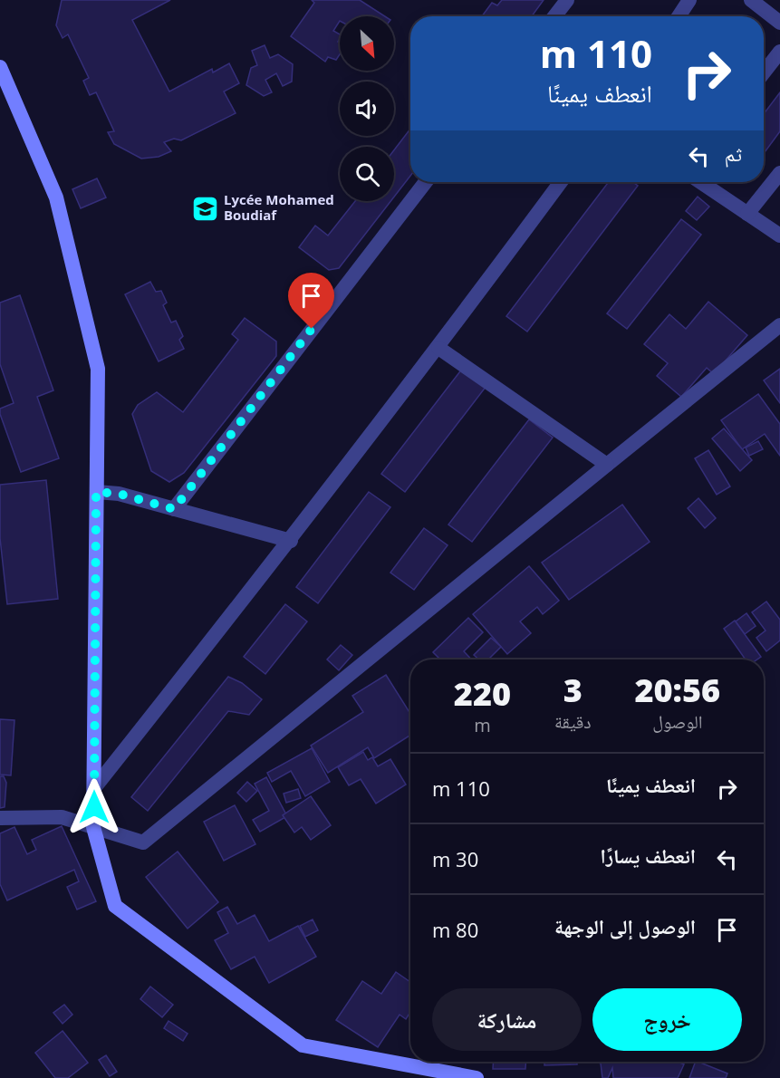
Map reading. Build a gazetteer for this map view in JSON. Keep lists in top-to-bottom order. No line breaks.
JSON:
{"places":{"school or university":["Lycée Mohamed Boudiaf"]},"north":"bottom right","page":{"turn":["110 m","انعطف يمينًا"],"then":"ثم","eta":["20:56","الوصول","3","دقيقة","220","m"],"list":[{"name":"انعطف يمينًا","value":"110 m"},{"name":"انعطف يسارًا","value":"30 m"},{"name":"الوصول إلى الوجهة","value":"80 m"}],"buttons":["خروج","مشاركة"]}}
